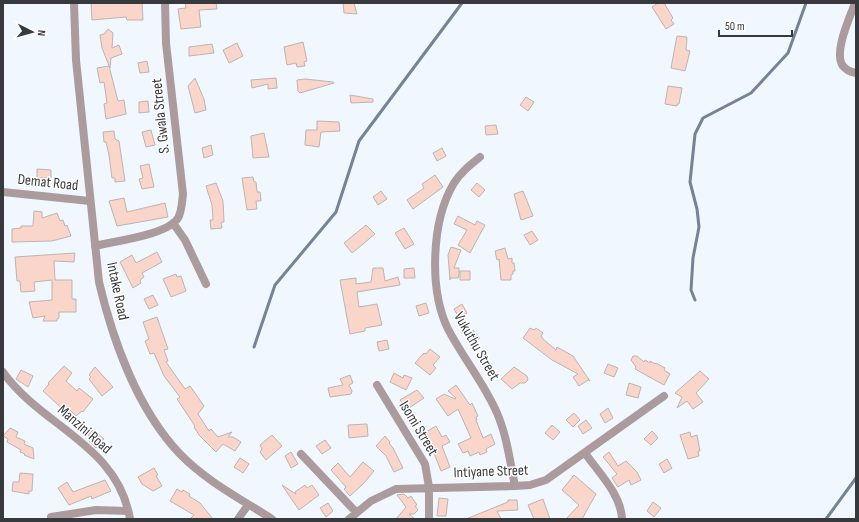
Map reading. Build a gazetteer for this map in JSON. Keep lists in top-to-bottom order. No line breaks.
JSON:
{"streets":{"street":["S. Gwala Street","Demat Road","Intake Road","Vukuthu Street","Isomi Street","Manzini Road","Intiyane Street"]},"crossings":[["Demat Road","Intake Road"],["Vukuthu Street","Intiyane Street"],["Isomi Street","Intiyane Street"]],"scale_bar":"50 m","north":"right"}
